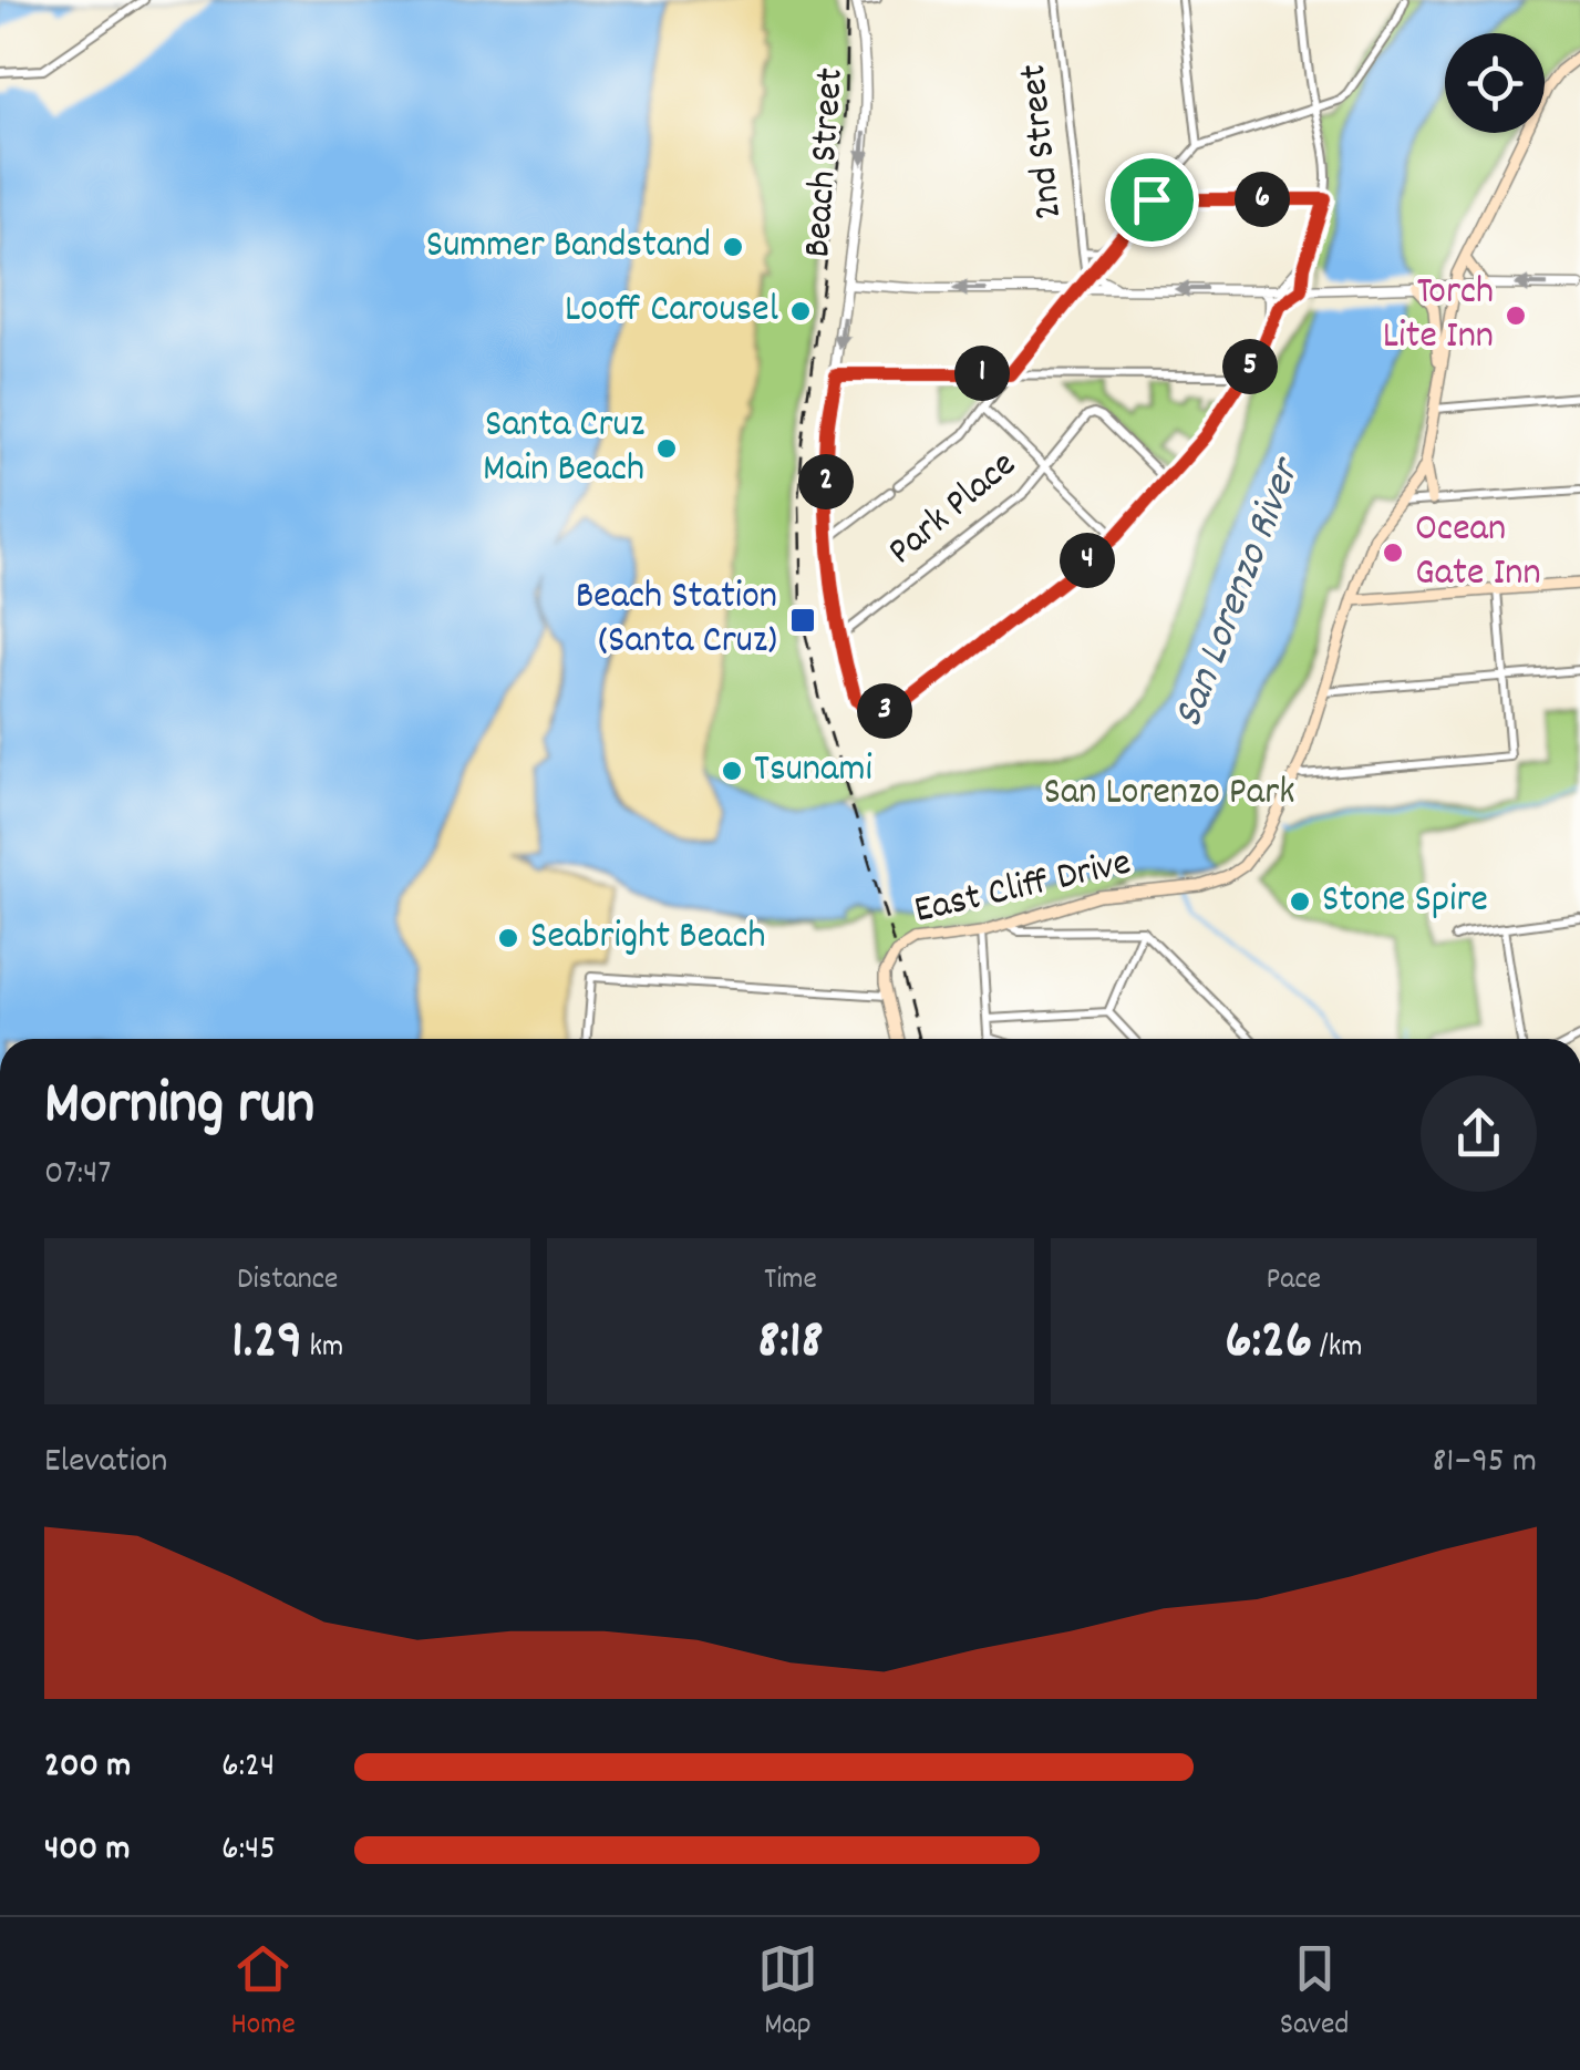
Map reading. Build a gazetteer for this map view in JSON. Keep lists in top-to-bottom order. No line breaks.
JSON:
{"streets":{"main road":["East Cliff Drive"],"street":["2nd Street","Beach Street","Park Place"]},"crossings":[["Beach Street","Park Place"]],"one_way":["Beach Street"],"water":["San Lorenzo River"],"parks":["San Lorenzo Park"],"places":{"other":["Summer Bandstand","Looff Carousel","Torch Lite Inn","Santa Cruz Main Beach","Ocean Gate Inn","Tsunami","Stone Spire","Seabright Beach"],"transit":["Beach Station (Santa Cruz)"]},"page":{"pins":["6","5","1","2","4","3"],"heading":["Morning run","07:47"],"stats":[["Distance","1.29 km"],["Time","8:18"],["Pace","6:26 /km"]],"chart":["Elevation","81–95 m"],"list":[{"name":"200 m","note":"6:24"},{"name":"400 m","note":"6:45"}],"tabs":["Home","Map","Saved"]}}
